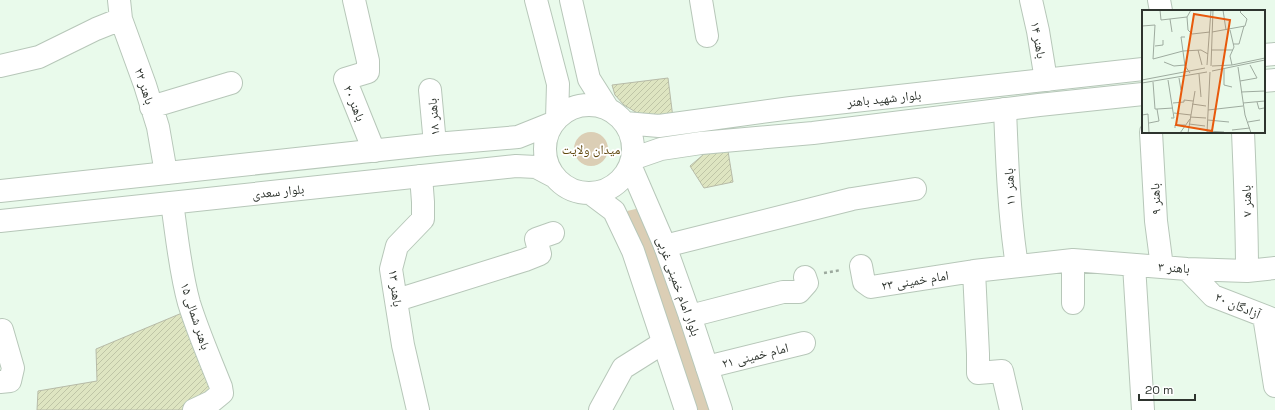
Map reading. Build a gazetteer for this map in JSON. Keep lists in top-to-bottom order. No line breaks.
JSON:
{"streets":{"street":["باهنر ۱۴","باهنر ۲۲","بلوار شهید باهنر","باهنر ۲۰","باهنر ۱۸","باهنر ۱۱","بلوار سعدی","باهنر ۹","باهنر ۷","باهنر ۳","امام خمینی ۲۳","بلوار امام خمینی غربی","باهنر ۱۳","آزادگان ۲۰","باهنر شمالی ۱۵","امام خمینی ۲۱"]},"crossings":[["باهنر ۱۴","بلوار شهید باهنر"],["باهنر ۲۲","بلوار سعدی"],["باهنر ۲۲","باهنر شمالی ۱۵"],["بلوار شهید باهنر","باهنر ۱۱"],["بلوار شهید باهنر","بلوار سعدی"],["بلوار شهید باهنر","بلوار امام خمینی غربی"],["باهنر ۱۱","امام خمینی ۲۳"],["بلوار سعدی","بلوار امام خمینی غربی"],["بلوار سعدی","باهنر ۱۳"],["بلوار سعدی","باهنر شمالی ۱۵"],["باهنر ۹","باهنر ۳"],["باهنر ۷","باهنر ۳"],["باهنر ۳","امام خمینی ۲۳"],["باهنر ۳","آزادگان ۲۰"],["بلوار امام خمینی غربی","امام خمینی ۲۱"]],"parks":["میدان ولایت"],"scale_bar":"20 m"}
